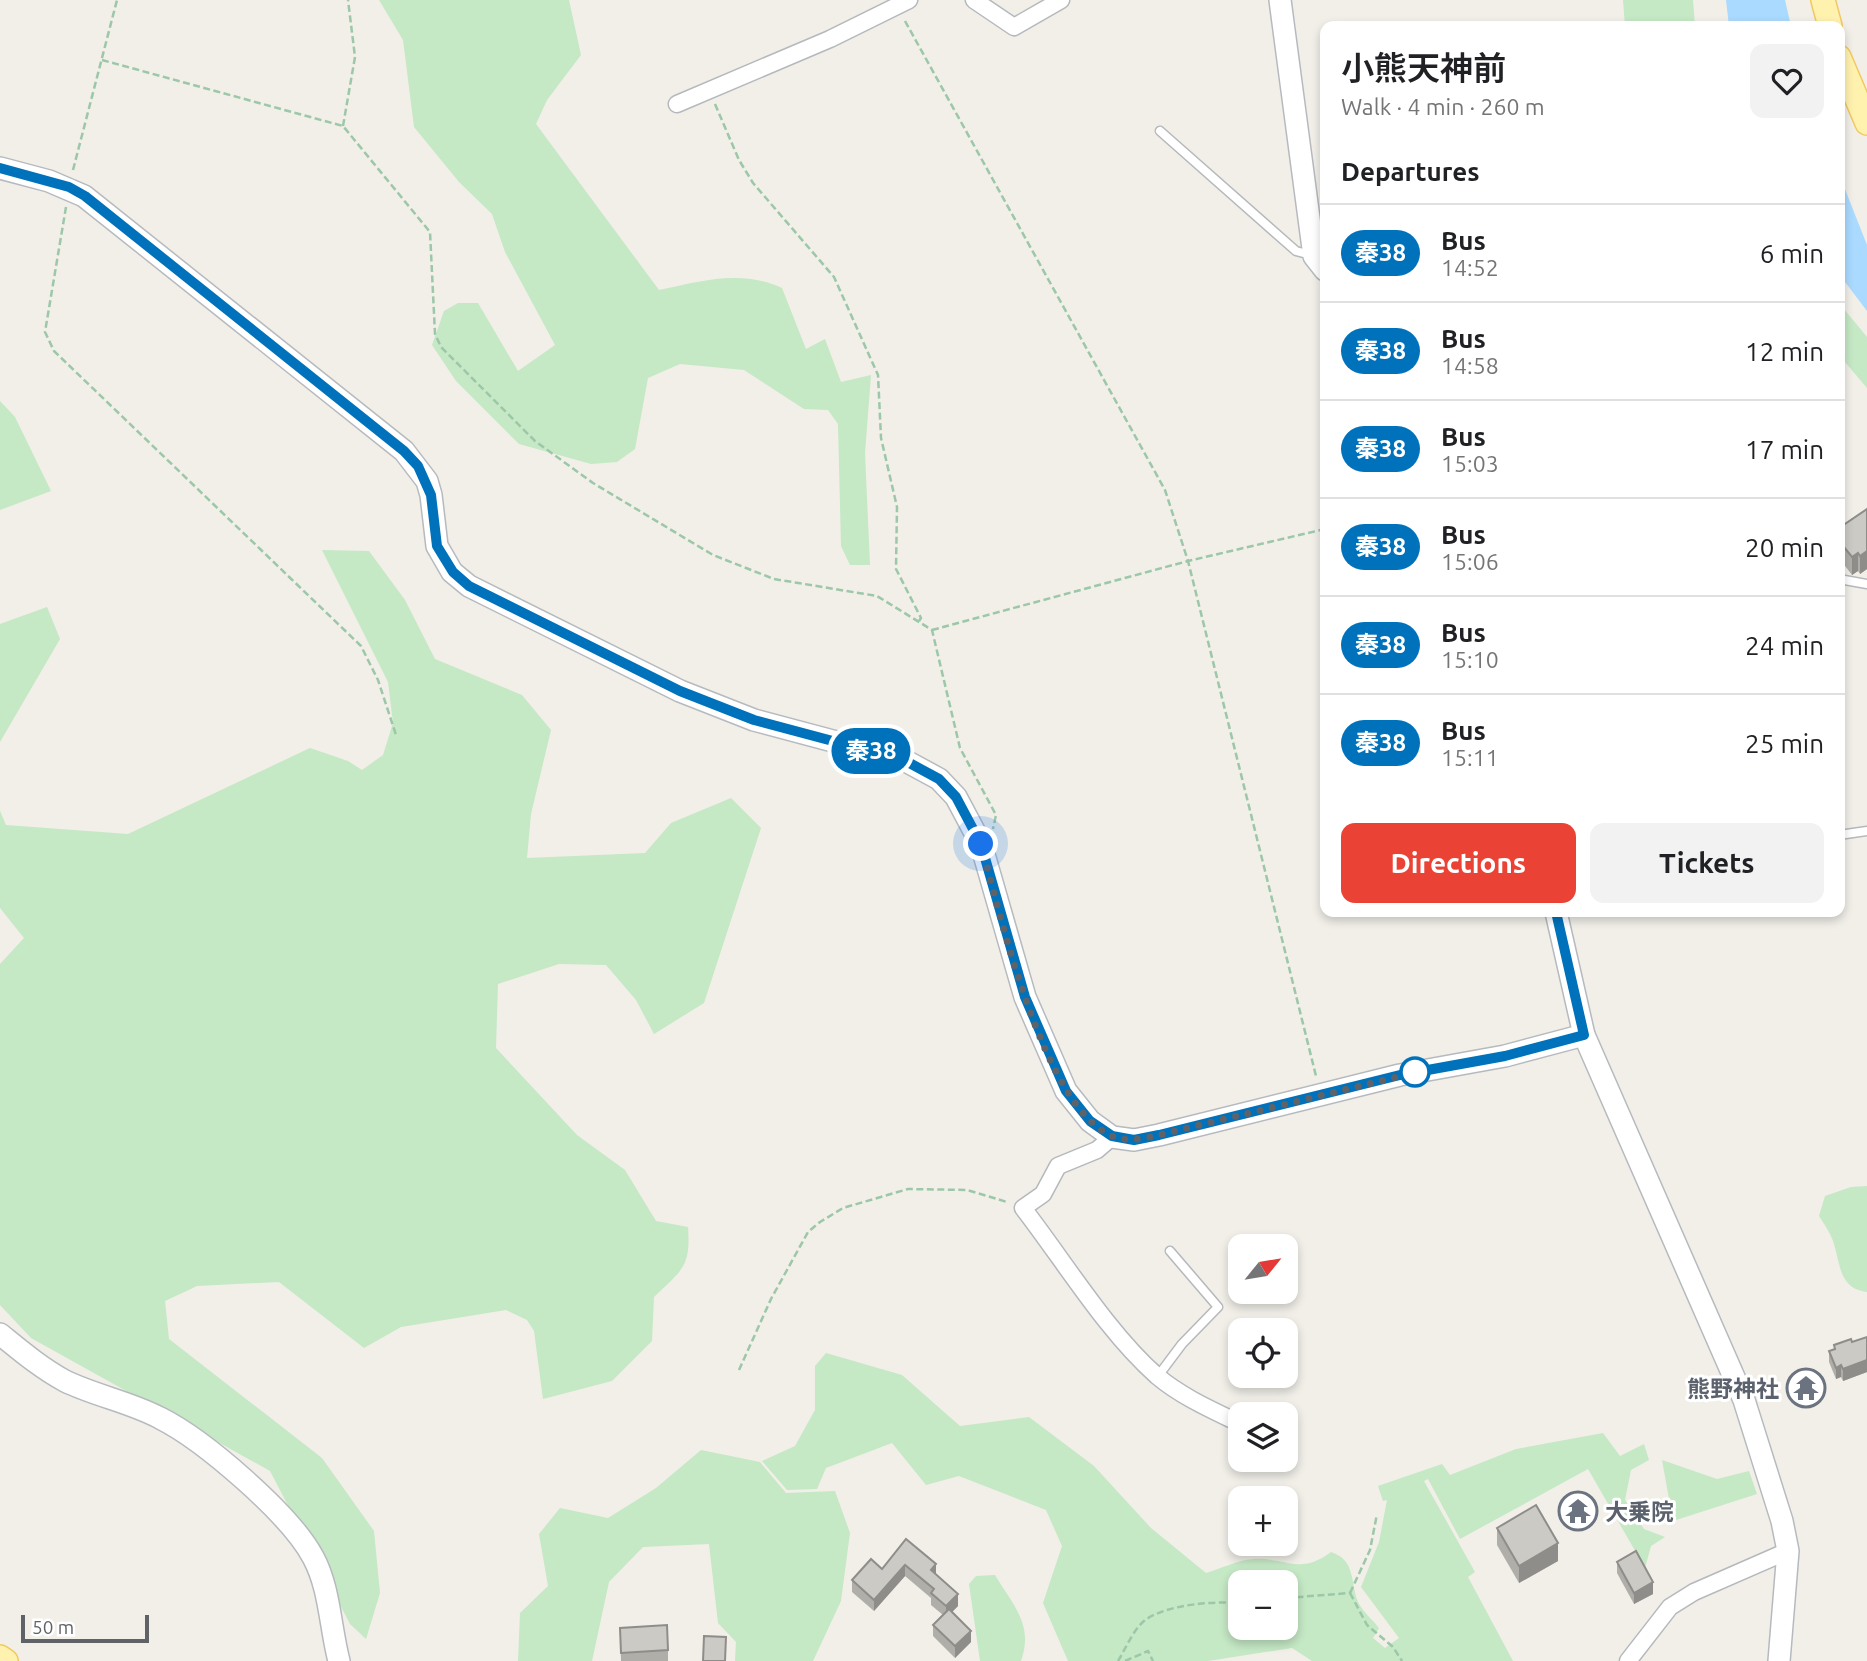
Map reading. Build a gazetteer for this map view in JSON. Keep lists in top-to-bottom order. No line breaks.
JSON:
{"places":{"temple":["熊野神社","大乗院"]},"lines":["bus line 秦38"],"scale_bar":"50 m","north":"top right","page":{"on_map":"秦38","heading":[["小熊天神前","Walk · 4 min · 260 m"],"Departures"],"list":[{"mark":"秦38","name":"Bus","note":"14:52","value":"6 min"},{"mark":"秦38","name":"Bus","note":"14:58","value":"12 min"},{"mark":"秦38","name":"Bus","note":"15:03","value":"17 min"},{"mark":"秦38","name":"Bus","note":"15:06","value":"20 min"},{"mark":"秦38","name":"Bus","note":"15:10","value":"24 min"},{"mark":"秦38","name":"Bus","note":"15:11","value":"25 min"}],"buttons":["Directions","Tickets"],"map_buttons":["+","−"],"scale":"50 m"}}
